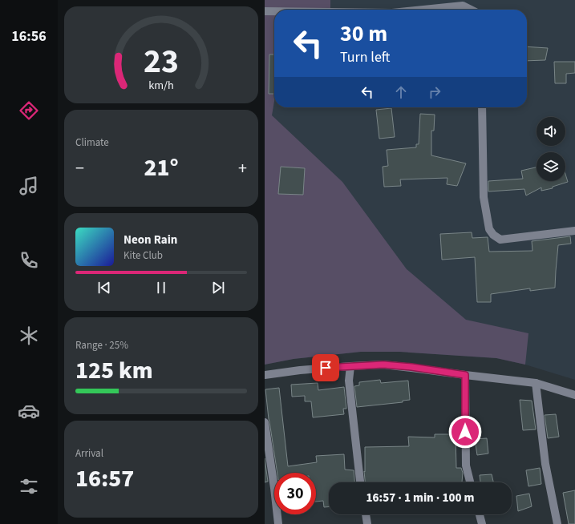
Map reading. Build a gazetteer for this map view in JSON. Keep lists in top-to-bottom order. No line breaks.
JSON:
{"page":{"tabs":"16:56","turn":["30 m","Turn left"],"tile":["Climate",["Range · 25%","125 km"],["Arrival","16:57"]],"heat":["−","21°","+"],"song":["Neon Rain","Kite Club"],"limit":"30","trip":"16:57 · 1 min · 100 m","gauge":["23","km/h"]}}
